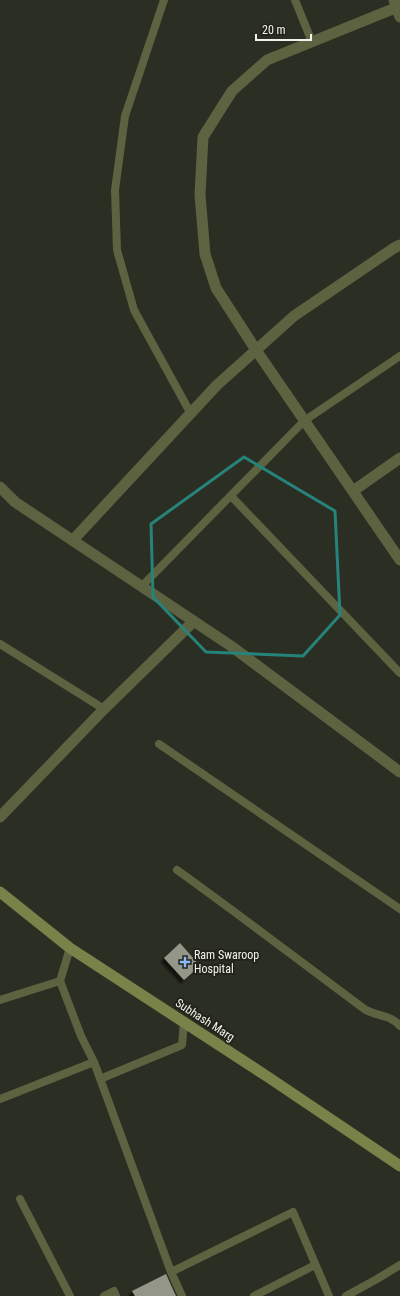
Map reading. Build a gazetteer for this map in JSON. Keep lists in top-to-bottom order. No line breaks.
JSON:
{"streets":{"main road":["Subhash Marg"]},"places":{"health":["Ram Swaroop Hospital"]},"scale_bar":"20 m"}
